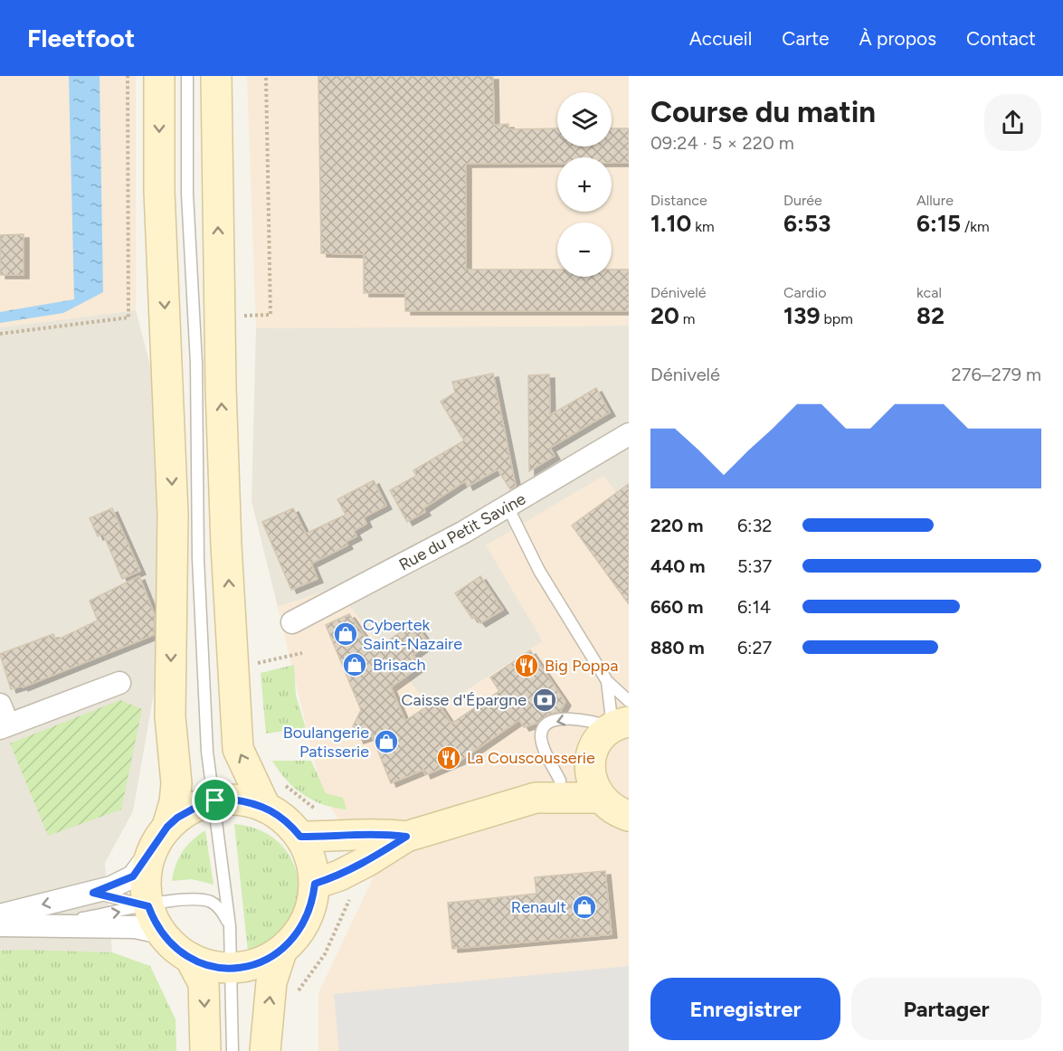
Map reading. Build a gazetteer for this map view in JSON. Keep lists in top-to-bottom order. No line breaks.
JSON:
{"streets":{"street":["Rue du Petit Savine"]},"places":{"shop":["Cybertek Saint-Nazaire","Brisach","Boulangerie Patisserie","Renault"],"restaurant":["Big Poppa","La Couscousserie"],"bank":["Caisse d'Épargne"]},"page":{"header":"Fleetfoot","nav":["Accueil","Carte","À propos","Contact"],"heading":["Course du matin","09:24 · 5 × 220 m"],"map_buttons":["+","−"],"stats":[["Distance","1.10 km"],["Durée","6:53"],["Allure","6:15 /km"],["Dénivelé","20 m"],["Cardio","139 bpm"],["kcal","82"]],"chart":["Dénivelé","276–279 m"],"list":[{"name":"220 m","note":"6:32"},{"name":"440 m","note":"5:37"},{"name":"660 m","note":"6:14"},{"name":"880 m","note":"6:27"}],"buttons":["Enregistrer","Partager"]}}
